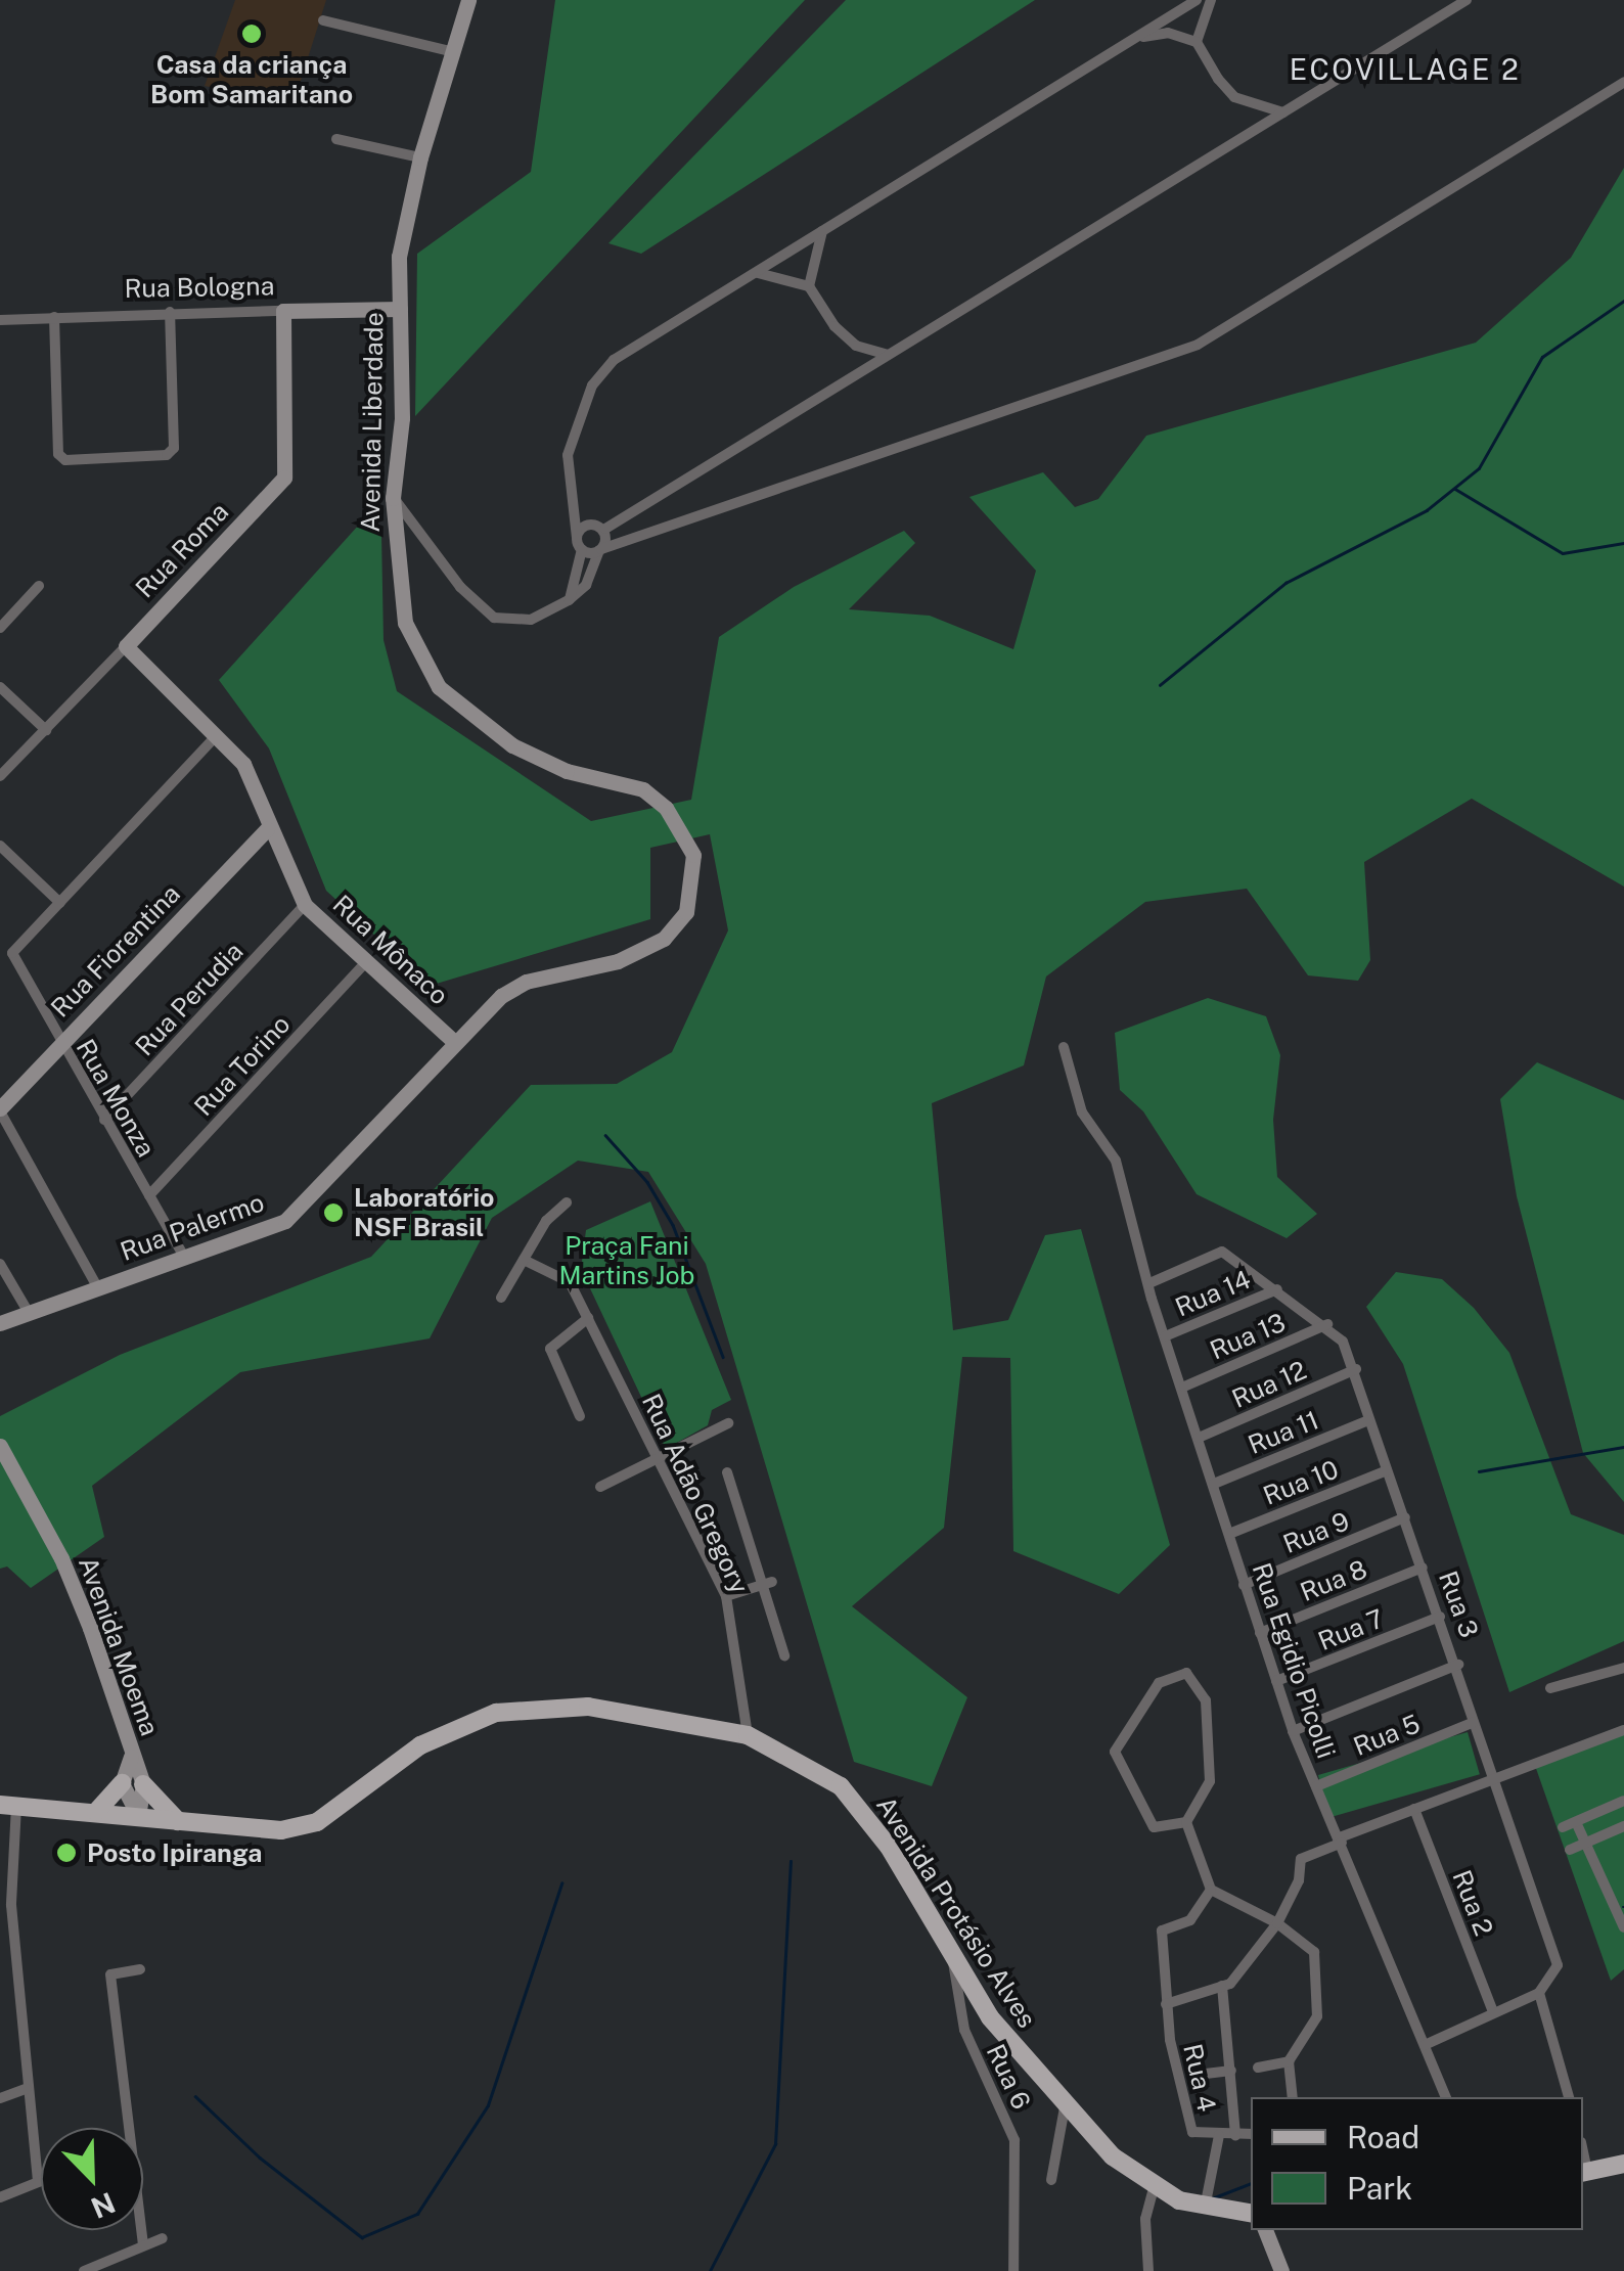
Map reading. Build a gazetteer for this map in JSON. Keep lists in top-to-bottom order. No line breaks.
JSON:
{"streets":{"main road":["Rua Bologna","Avenida Liberdade","Rua Roma","Rua Mônaco","Rua Fiorentina","Rua Palermo","Avenida Moema","Avenida Protásio Alves"],"street":["Rua Perudia","Rua Torino","Rua Monza","Rua 14","Rua 13","Rua 12","Rua 11","Rua 10","Rua Adão Gregory","Rua 9","Rua 8","Rua 3","Rua 7","Rua Egidio Picolli","Rua 5","Rua 2","Rua 6","Rua 4"]},"crossings":[["Rua Bologna","Avenida Liberdade"],["Rua Bologna","Rua Roma"],["Avenida Liberdade","Rua Mônaco"],["Avenida Liberdade","Rua Palermo"],["Rua Roma","Rua Mônaco"],["Rua Mônaco","Rua Fiorentina"],["Rua Mônaco","Rua Perudia"],["Rua Mônaco","Rua Torino"],["Rua Mônaco","Rua Monza"],["Rua Mônaco","Rua Palermo"],["Rua Fiorentina","Rua Monza"],["Rua Perudia","Rua Monza"],["Rua Torino","Rua Monza"],["Rua Monza","Rua Palermo"],["Rua 14","Rua 3"],["Rua 14","Rua Egidio Picolli"],["Rua 13","Rua 3"],["Rua 13","Rua Egidio Picolli"],["Rua 12","Rua 3"],["Rua 12","Rua Egidio Picolli"],["Rua 11","Rua 3"],["Rua 11","Rua Egidio Picolli"],["Rua 10","Rua 3"],["Rua 10","Rua Egidio Picolli"],["Rua Adão Gregory","Avenida Protásio Alves"],["Rua 9","Rua 3"],["Rua 9","Rua Egidio Picolli"],["Rua 8","Rua 3"],["Rua 8","Rua Egidio Picolli"],["Rua 3","Rua 7"],["Rua 3","Rua Egidio Picolli"],["Rua 3","Rua 5"],["Rua 7","Rua Egidio Picolli"],["Rua Egidio Picolli","Rua 5"],["Avenida Protásio Alves","Rua 6"]],"districts":["ECOVILLAGE 2"],"parks":["Praça Fani Martins Job"],"places":["Casa da criança Bom Samaritano","Laboratório NSF Brasil","Posto Ipiranga"],"legend":["Road","Park"],"north":"bottom right"}
